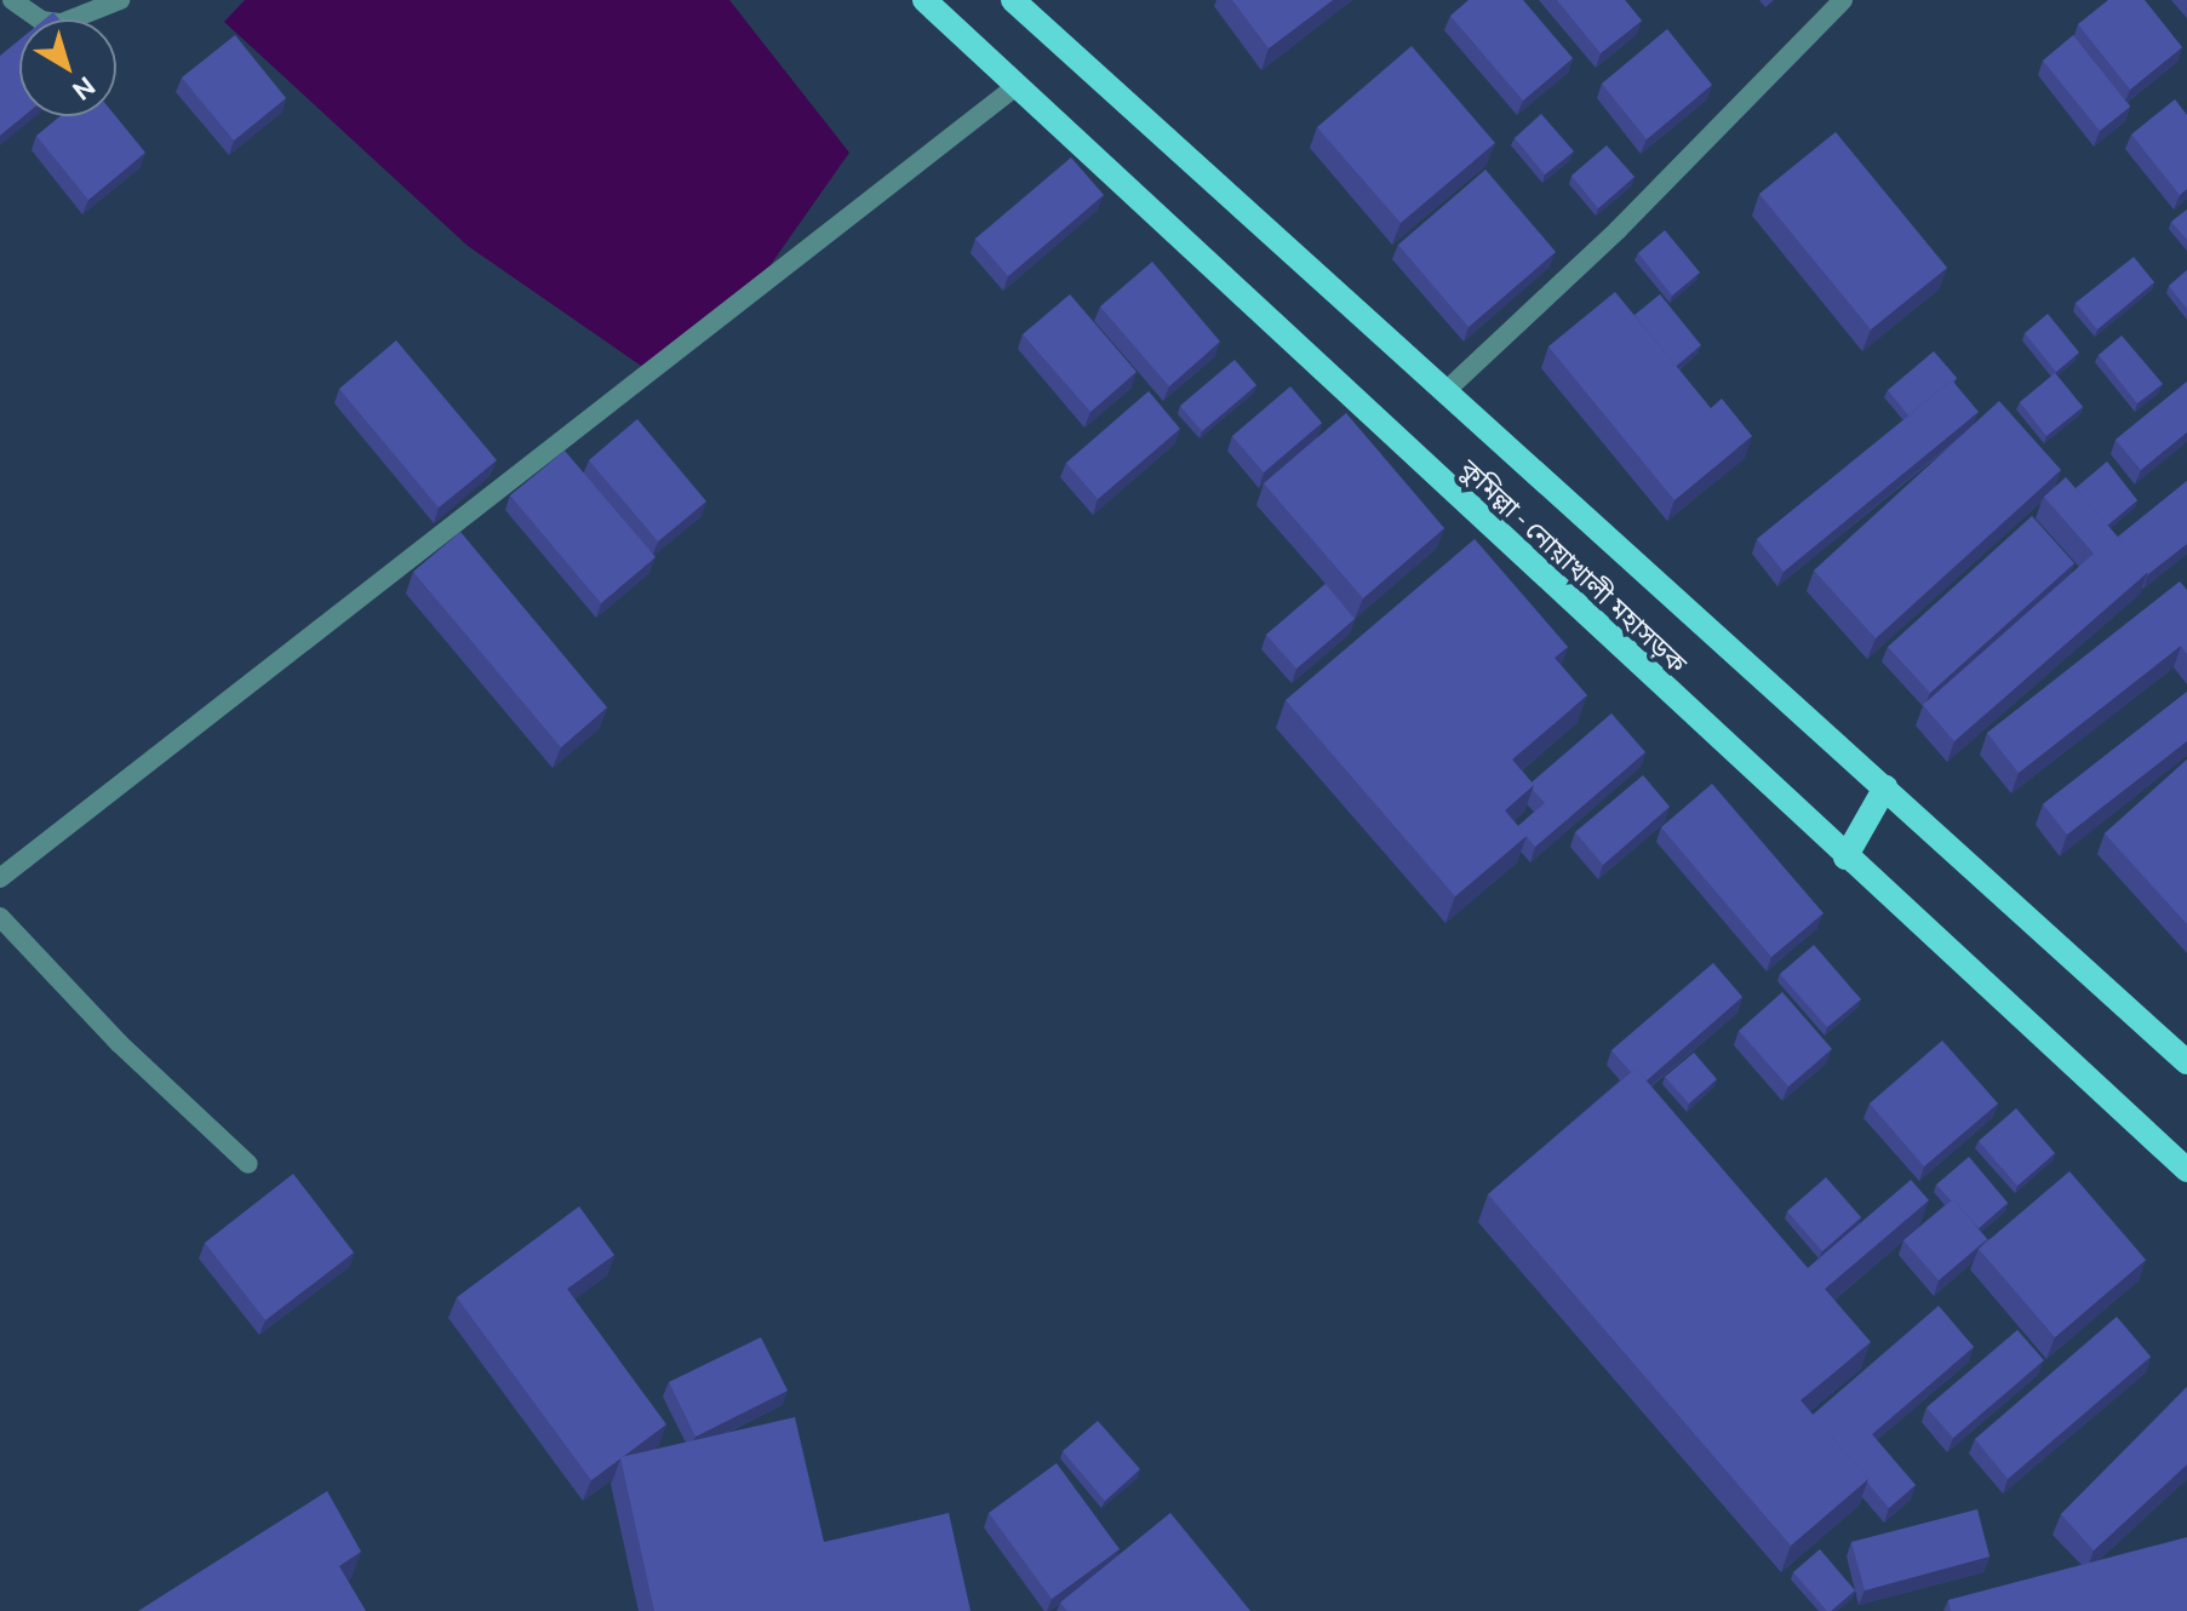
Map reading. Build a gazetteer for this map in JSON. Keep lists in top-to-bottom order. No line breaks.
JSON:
{"streets":{"main road":["কুমিল্লা - নোয়াখালী মহাসড়ক"]},"north":"bottom right"}
